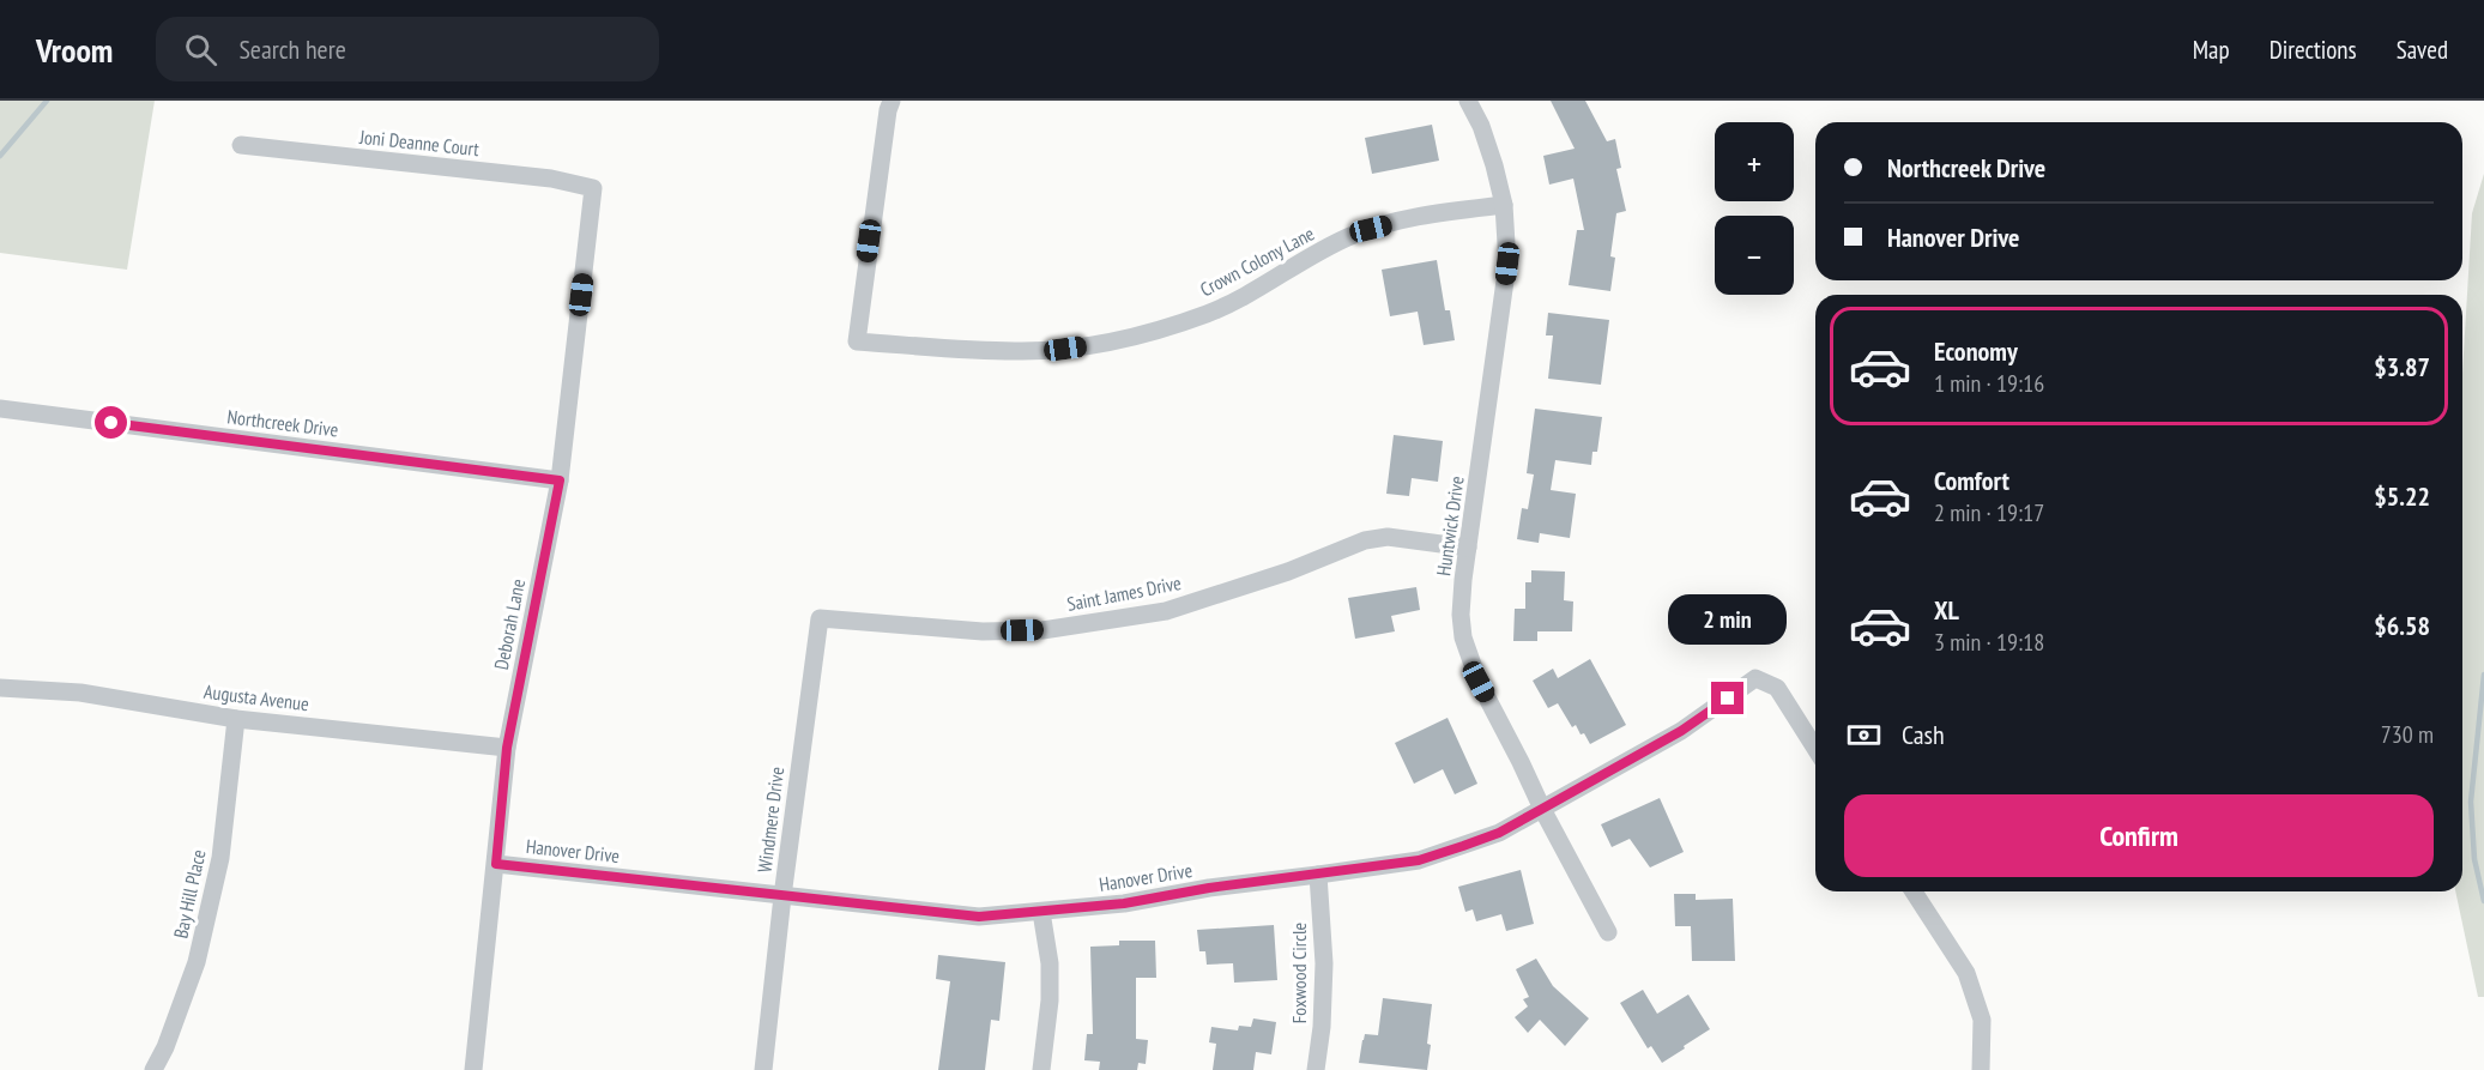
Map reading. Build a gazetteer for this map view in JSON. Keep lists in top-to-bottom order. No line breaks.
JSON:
{"streets":{"street":["Joni Deanne Court","Crown Colony Lane","Northcreek Drive","Huntwick Drive","Saint James Drive","Deborah Lane","Augusta Avenue","Windmere Drive","Hanover Drive","Bay Hill Place","Foxwood Circle"]},"crossings":[["Joni Deanne Court","Deborah Lane"],["Crown Colony Lane","Huntwick Drive"],["Northcreek Drive","Deborah Lane"],["Huntwick Drive","Saint James Drive"],["Huntwick Drive","Hanover Drive"],["Saint James Drive","Windmere Drive"],["Deborah Lane","Augusta Avenue"],["Deborah Lane","Hanover Drive"],["Augusta Avenue","Bay Hill Place"],["Windmere Drive","Hanover Drive"],["Hanover Drive","Foxwood Circle"]],"page":{"header":"Vroom","search":"Search here","nav":["Map","Directions","Saved"],"map_buttons":["+","−"],"banner":["Northcreek Drive","Hanover Drive"],"list":[{"name":"Economy","note":"1 min · 19:16","value":"$3.87"},{"name":"Comfort","note":"2 min · 19:17","value":"$5.22"},{"name":"XL","note":"3 min · 19:18","value":"$6.58"}],"bubble":"2 min","pay":["Cash","730 m"],"buttons":"Confirm"}}
